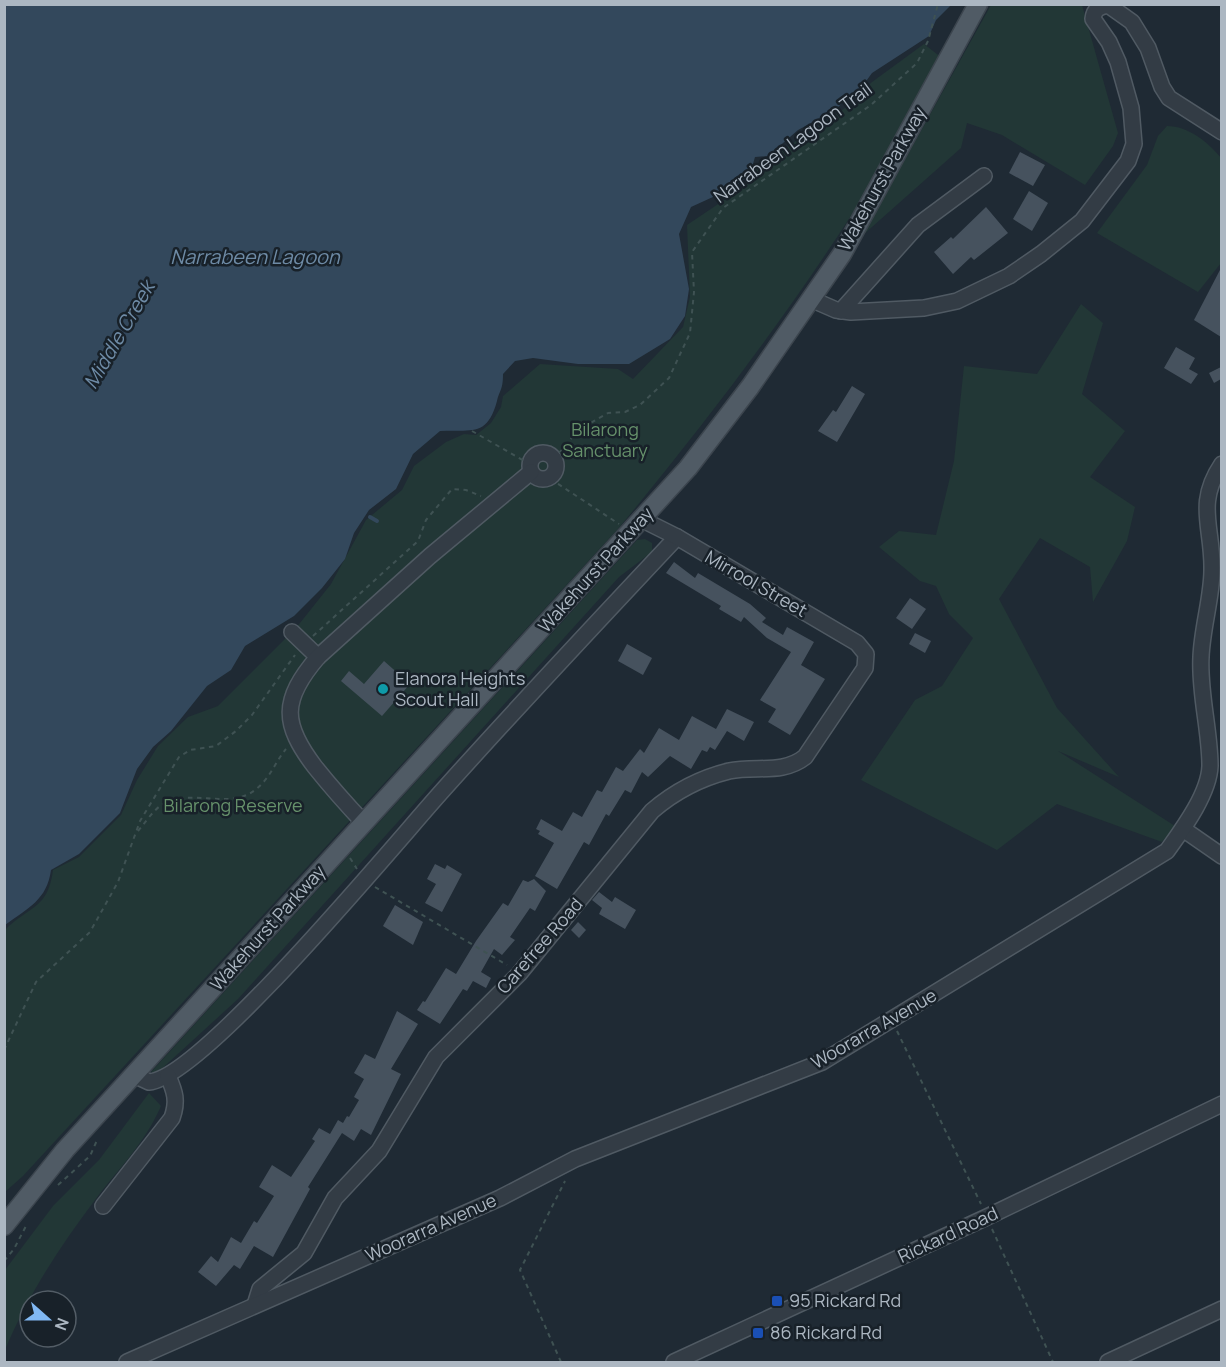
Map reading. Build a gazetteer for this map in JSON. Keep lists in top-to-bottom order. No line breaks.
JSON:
{"streets":{"main road":["Wakehurst Parkway"],"street":["Mirrool Street","Carefree Road","Woorarra Avenue","Rickard Road"],"path":["Narrabeen Lagoon Trail"]},"crossings":[["Wakehurst Parkway","Mirrool Street"],["Mirrool Street","Carefree Road"],["Carefree Road","Woorarra Avenue"]],"water":["Narrabeen Lagoon","Middle Creek"],"parks":["Bilarong Sanctuary","Bilarong Reserve"],"places":{"other":["Elanora Heights Scout Hall"],"transit":["95 Rickard Rd","86 Rickard Rd"]},"north":"right"}
